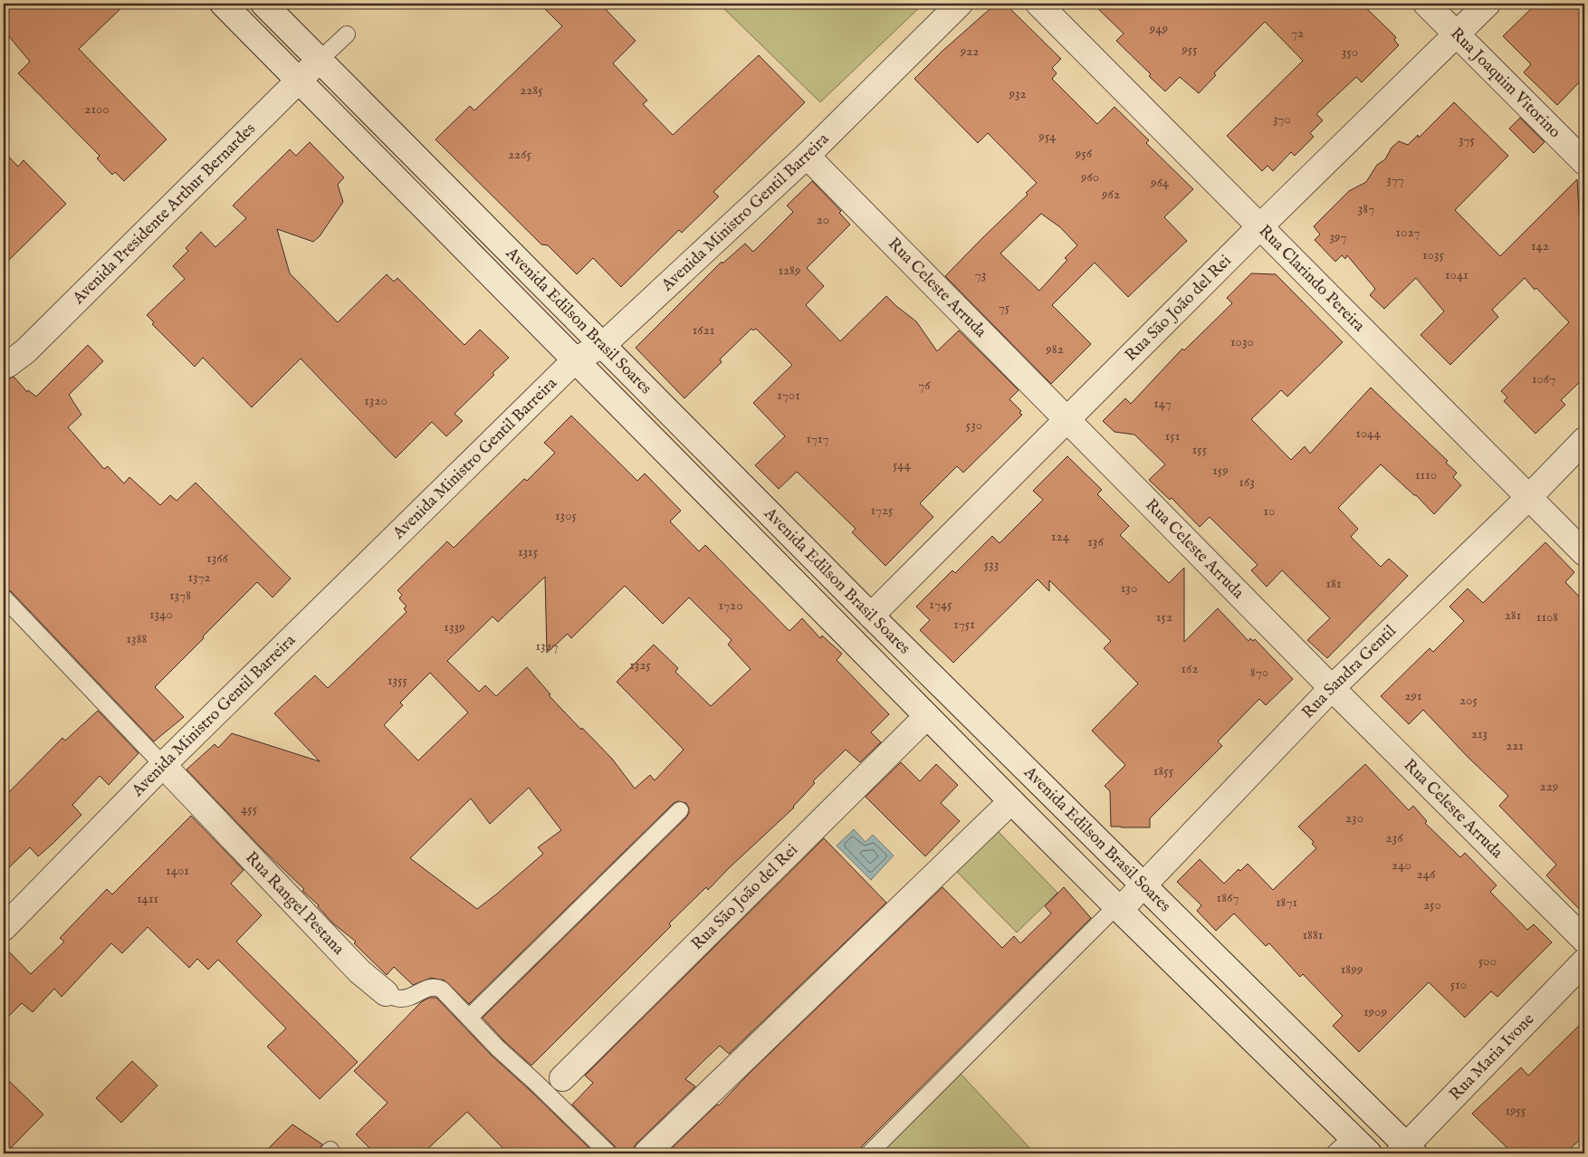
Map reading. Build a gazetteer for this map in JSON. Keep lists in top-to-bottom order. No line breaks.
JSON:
{"streets":{"street":["Rua Joaquim Vitorino","Avenida Ministro Gentil Barreira","Avenida Presidente Arthur Bernardes","Rua Clarindo Pereira","Rua Celeste Arruda","Rua São João del Rei","Avenida Edilson Brasil Soares","Rua Sandra Gentil","Rua Rangel Pestana","Rua Maria Ivone"]},"crossings":[["Rua Joaquim Vitorino","Rua São João del Rei"],["Avenida Ministro Gentil Barreira","Rua Celeste Arruda"],["Avenida Ministro Gentil Barreira","Avenida Edilson Brasil Soares"],["Avenida Ministro Gentil Barreira","Rua Rangel Pestana"],["Avenida Presidente Arthur Bernardes","Avenida Edilson Brasil Soares"],["Rua Clarindo Pereira","Rua São João del Rei"],["Rua Clarindo Pereira","Rua Sandra Gentil"],["Rua Celeste Arruda","Rua São João del Rei"],["Rua Celeste Arruda","Rua Sandra Gentil"],["Rua São João del Rei","Avenida Edilson Brasil Soares"],["Avenida Edilson Brasil Soares","Rua Sandra Gentil"],["Avenida Edilson Brasil Soares","Rua Maria Ivone"]],"house_numbers":["949","72","955","922","350","2285","932","2100","370","954","375","956","2265","960","377","964","962","387","20","1027","397","142","1035","1289","73","1041","75","1621","1030","982","1067","76","1701","1320","147","530","1044","151","1717","155","544","159","1110","163","1725","10","1305","124","136","1315","1366","533","1372","181","130","1378","1745","1720","1340","281","152","1108","1751","1339","1388","1327","1325","162","870","1355","291","205","213","221","1855","229","455","230","236","240","1401","246","1867","1411","1871","250","1881","500","1899","510","1909","1955"]}
